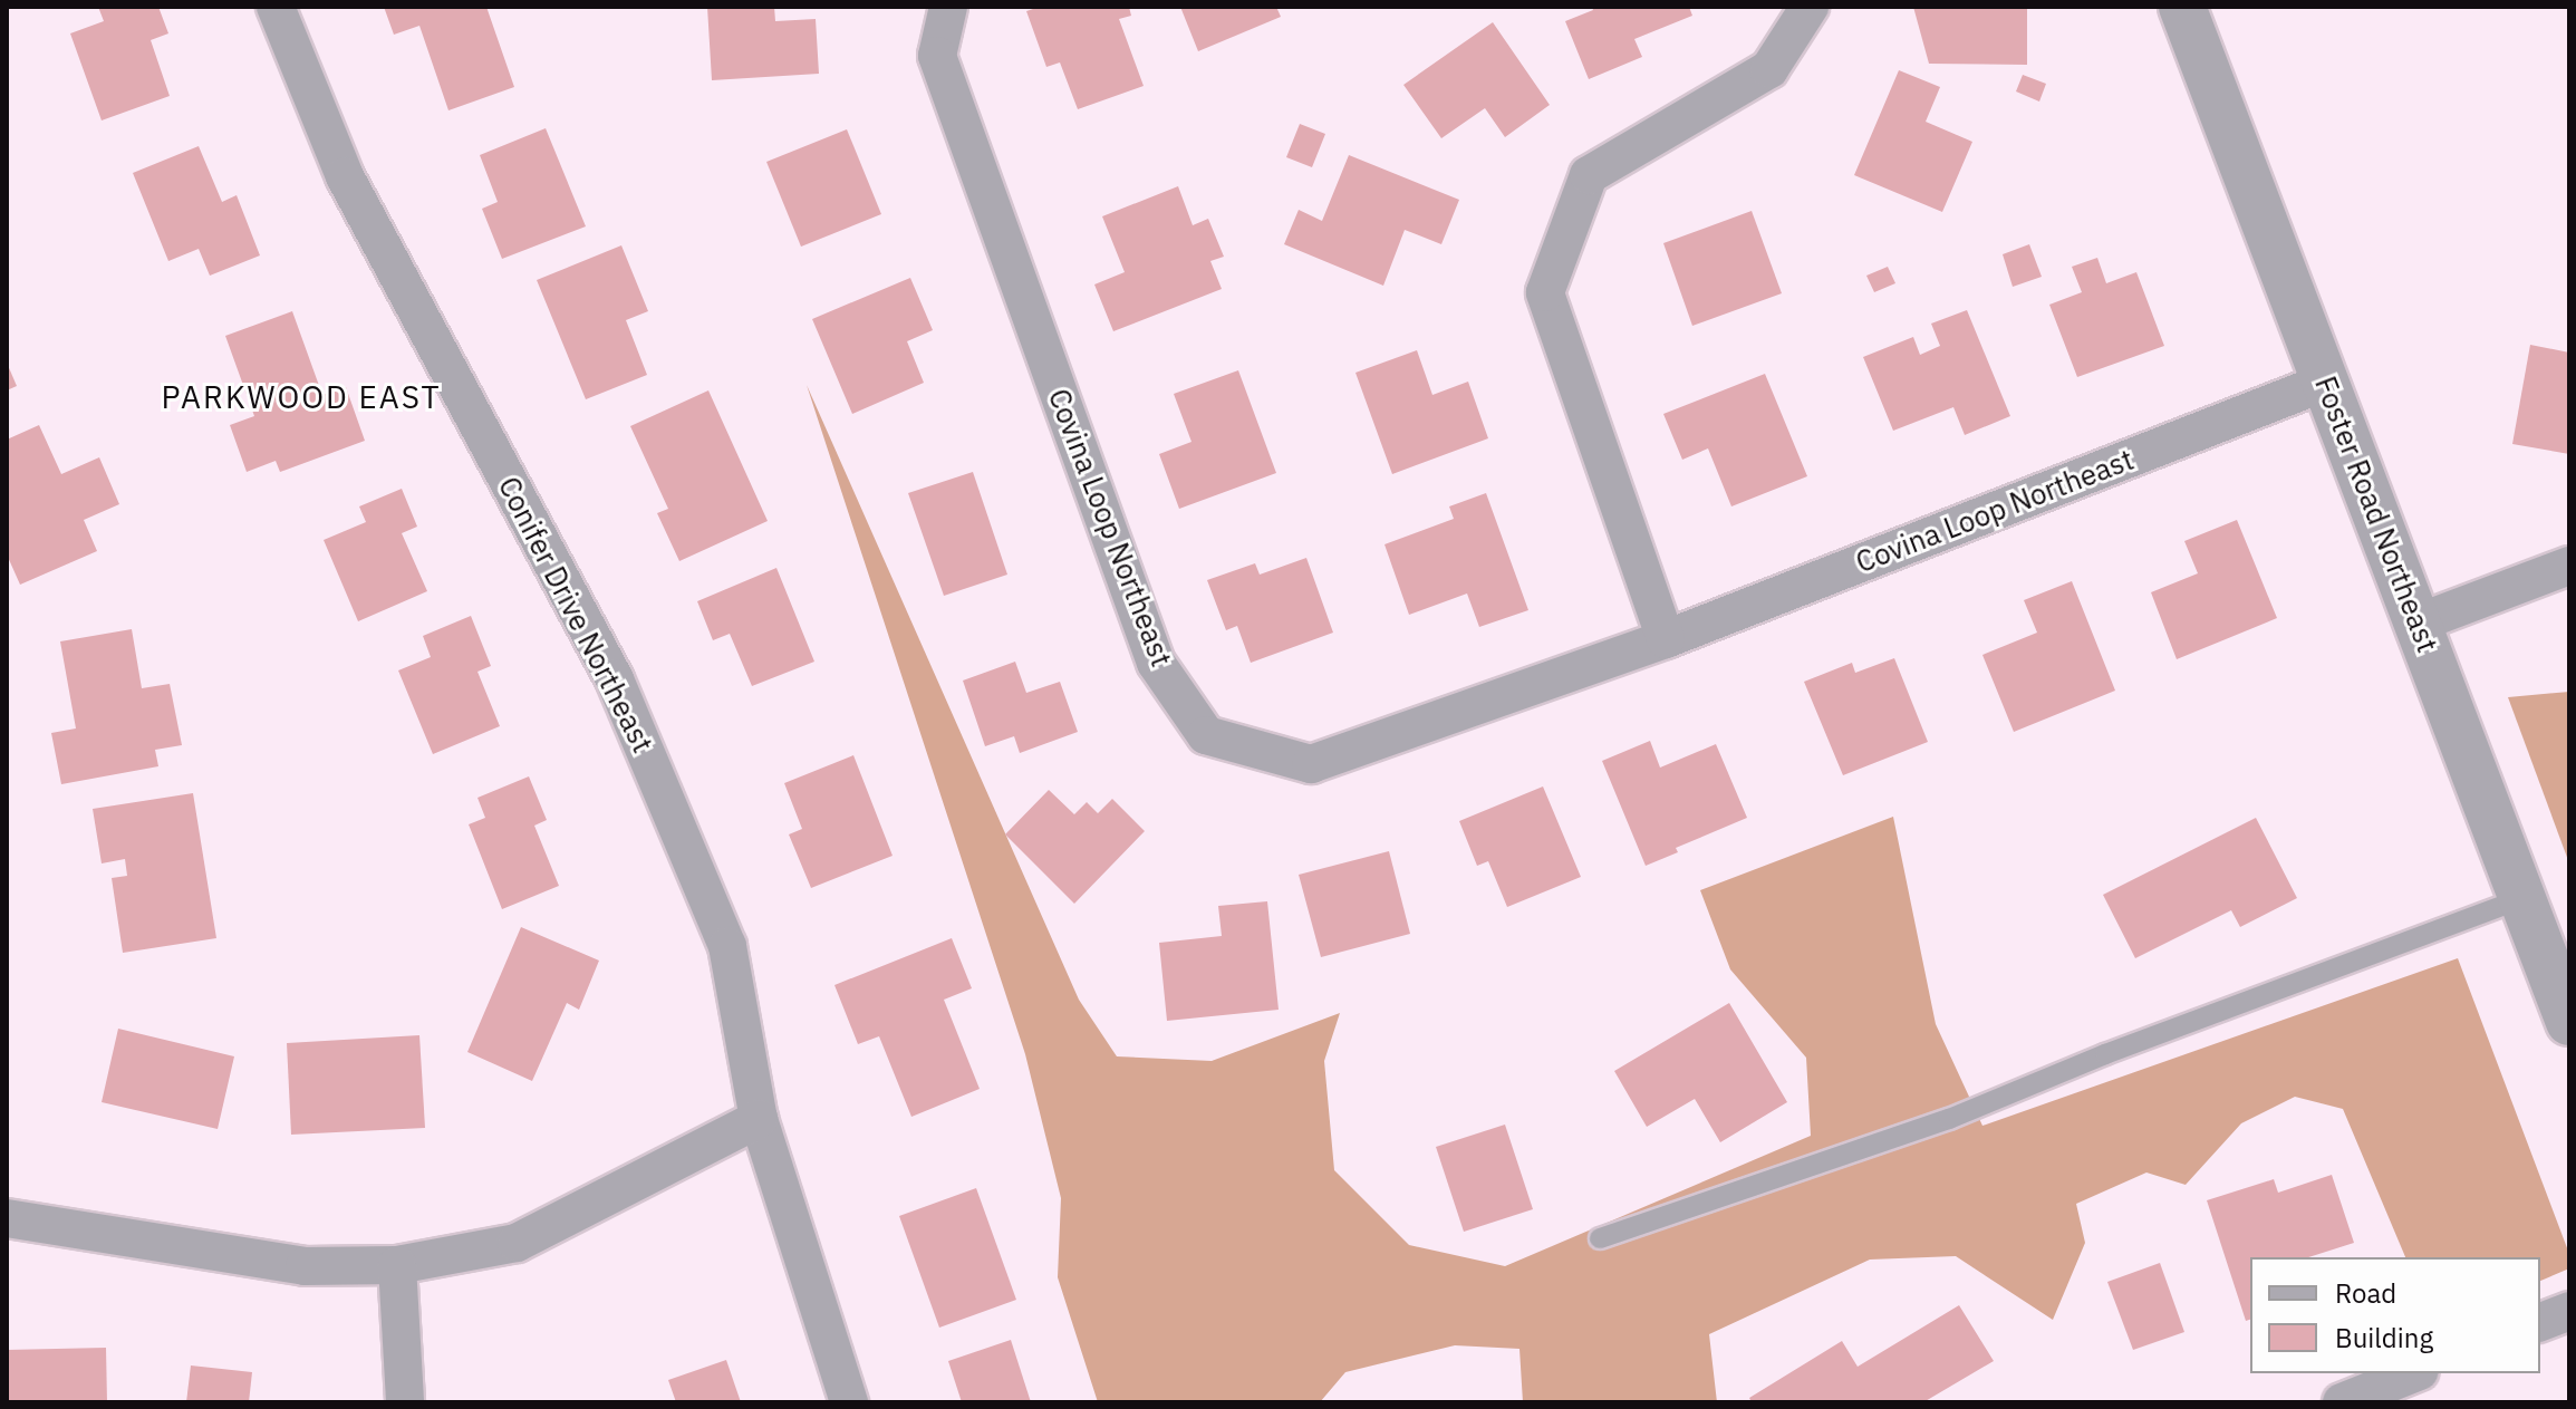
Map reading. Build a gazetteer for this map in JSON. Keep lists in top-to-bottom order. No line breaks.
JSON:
{"streets":{"street":["Covina Loop Northeast","Foster Road Northeast","Conifer Drive Northeast"]},"crossings":[["Covina Loop Northeast","Foster Road Northeast"]],"districts":["PARKWOOD EAST"],"legend":["Road","Building"]}
